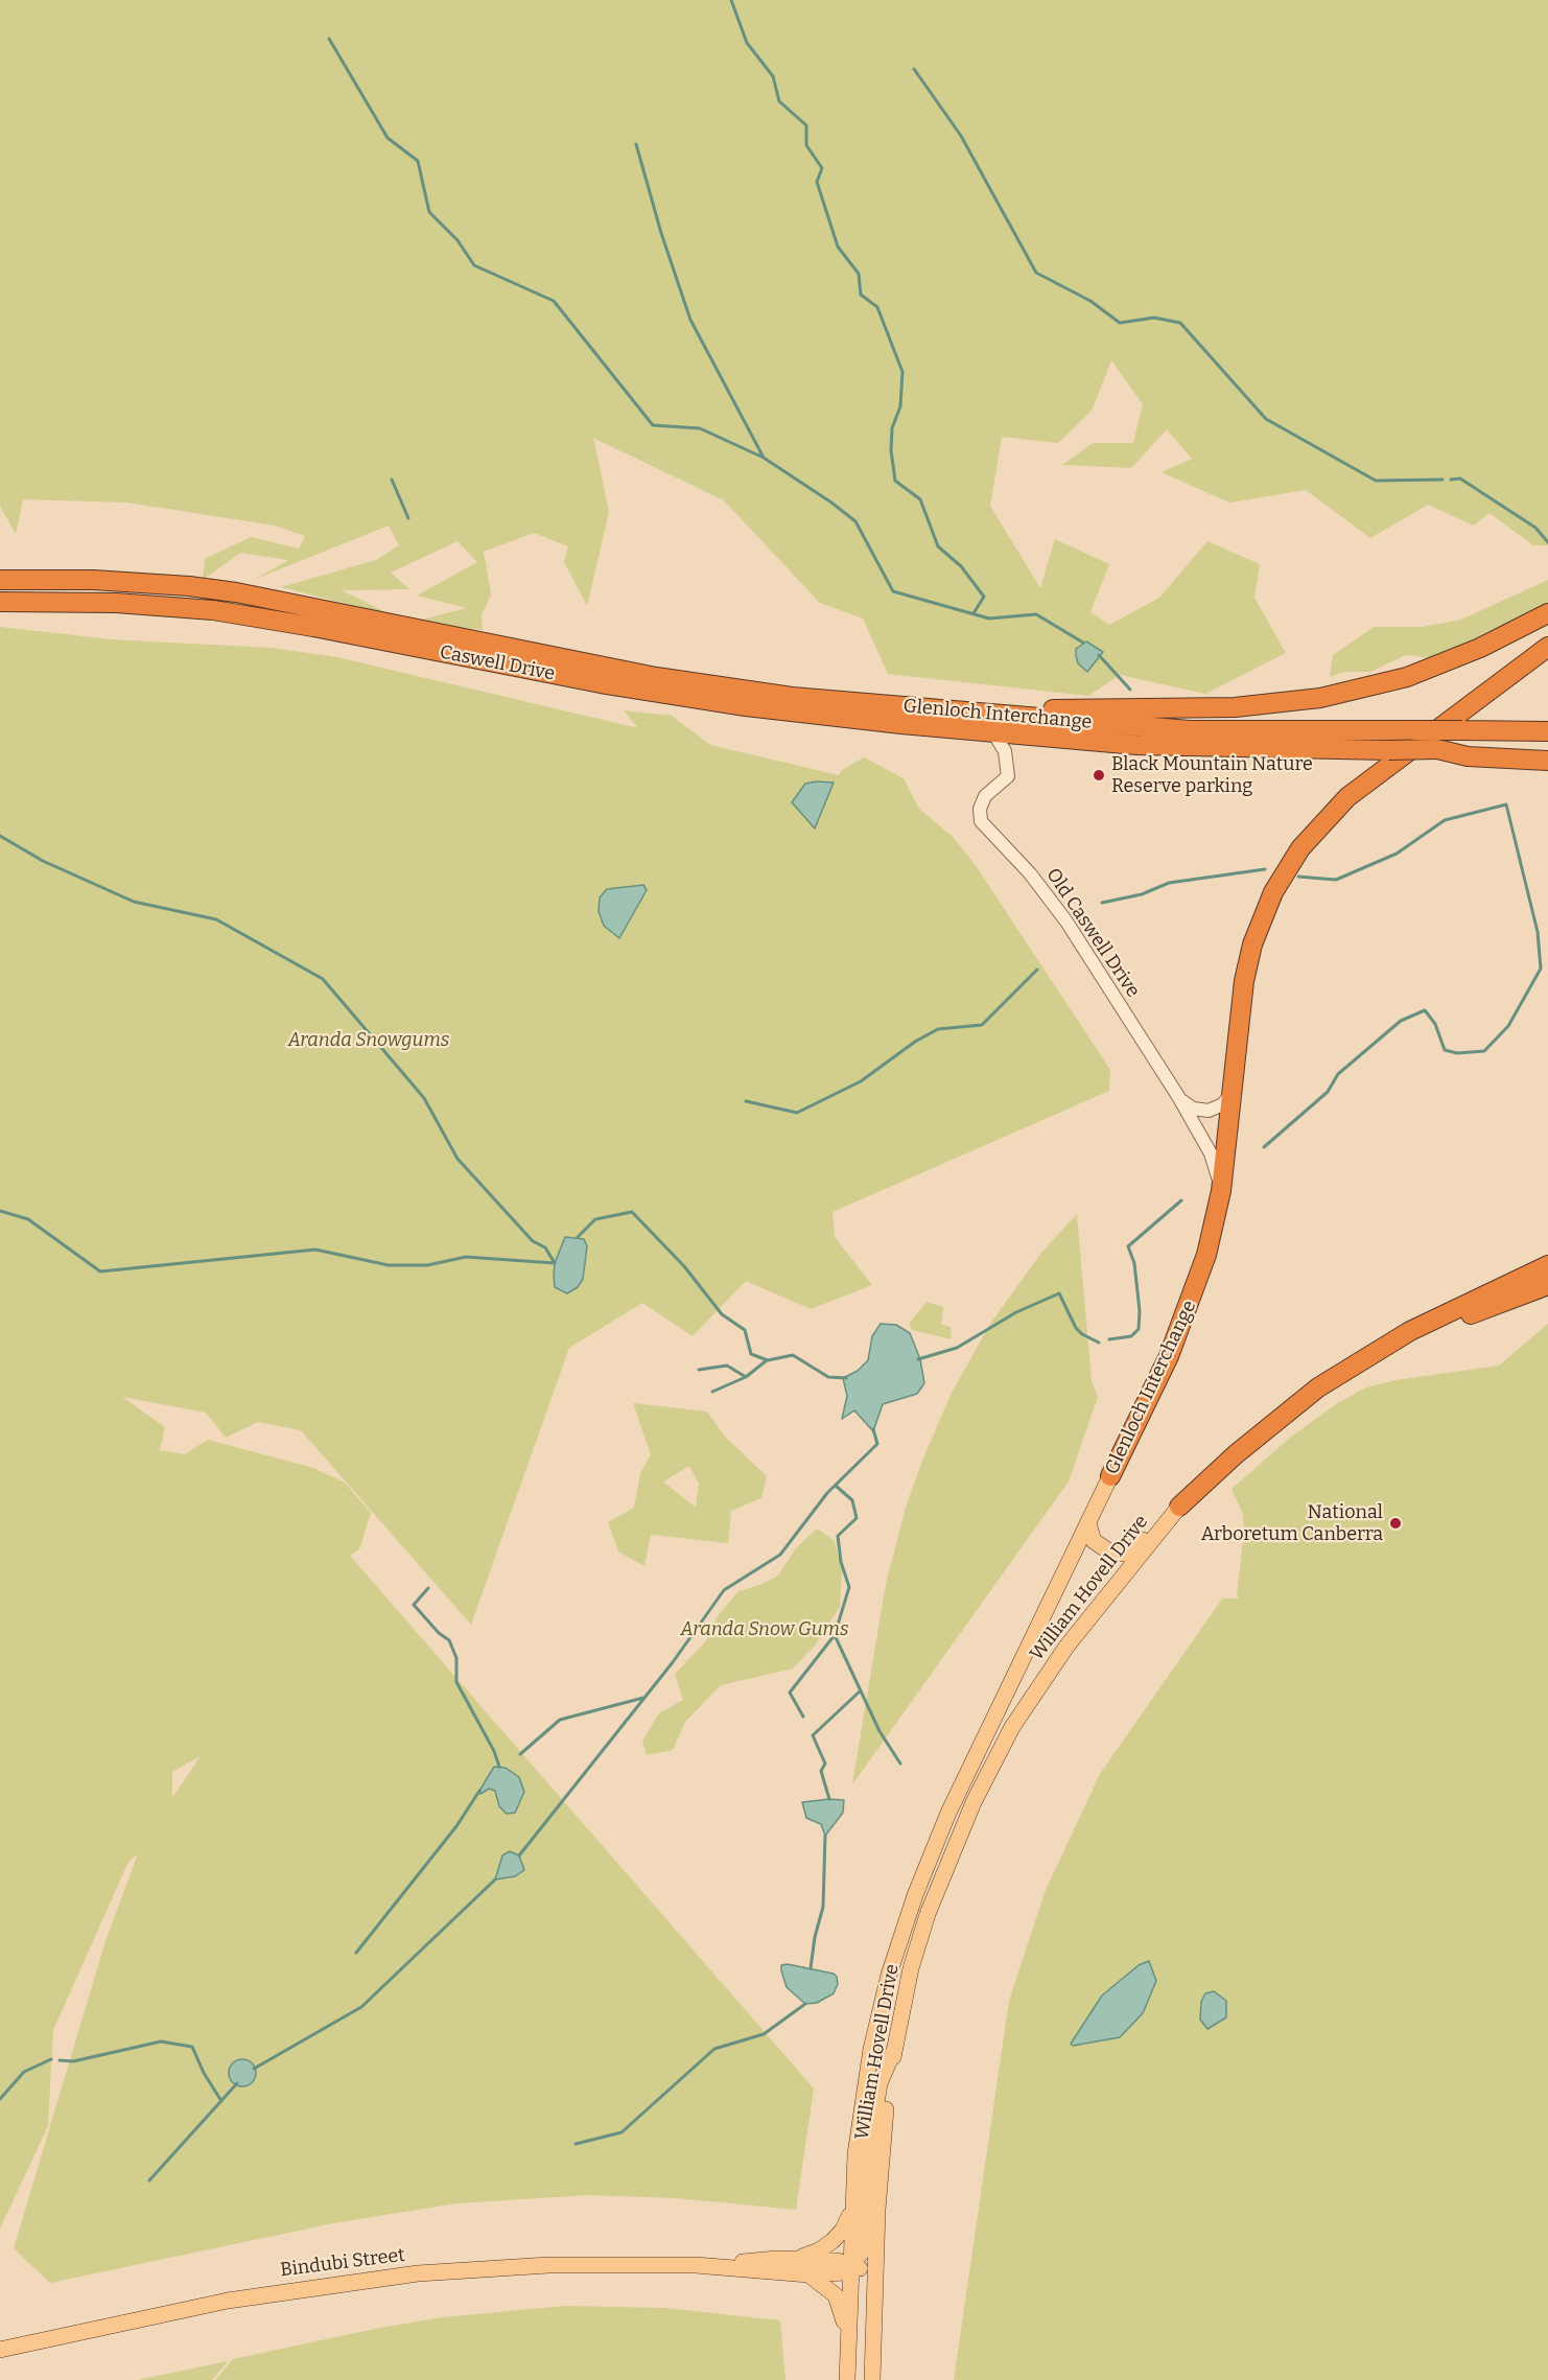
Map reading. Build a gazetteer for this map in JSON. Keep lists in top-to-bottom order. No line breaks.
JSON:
{"streets":{"highway":["Caswell Drive","Glenloch Interchange"],"main road":["William Hovell Drive","Bindubi Street"],"street":["Old Caswell Drive"]},"crossings":[["Caswell Drive","Glenloch Interchange"],["Caswell Drive","Old Caswell Drive"],["Glenloch Interchange","Old Caswell Drive"],["Glenloch Interchange","William Hovell Drive"],["William Hovell Drive","Bindubi Street"]],"parks":["Aranda Snowgums","Aranda Snow Gums"],"places":["Black Mountain Nature Reserve parking","National Arboretum Canberra"]}
